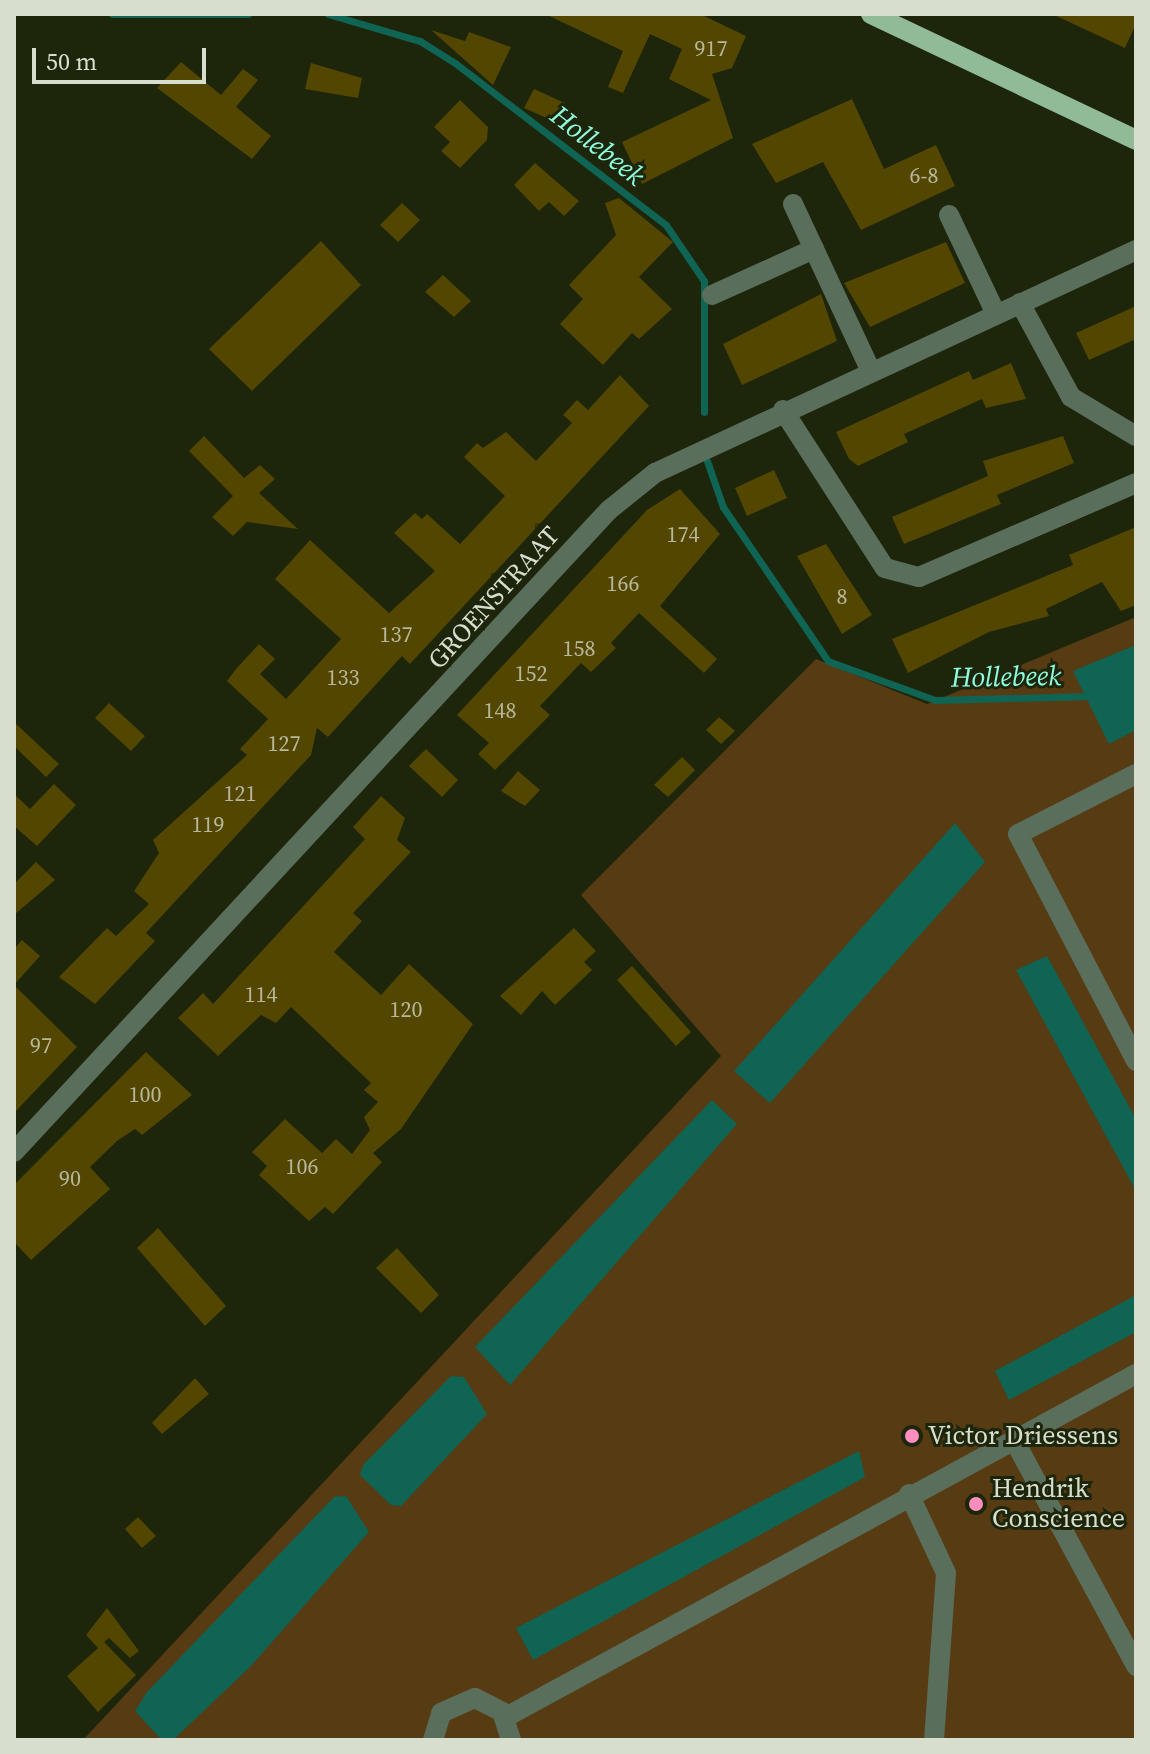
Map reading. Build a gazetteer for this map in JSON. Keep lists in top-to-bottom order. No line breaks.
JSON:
{"streets":{"street":["GROENSTRAAT"]},"water":["Hollebeek"],"places":["Victor Driessens","Hendrik Conscience"],"house_numbers":["917","6-8","174","166","8","137","158","152","133","148","127","121","119","114","120","97","100","106","90"],"scale_bar":"50 m"}
